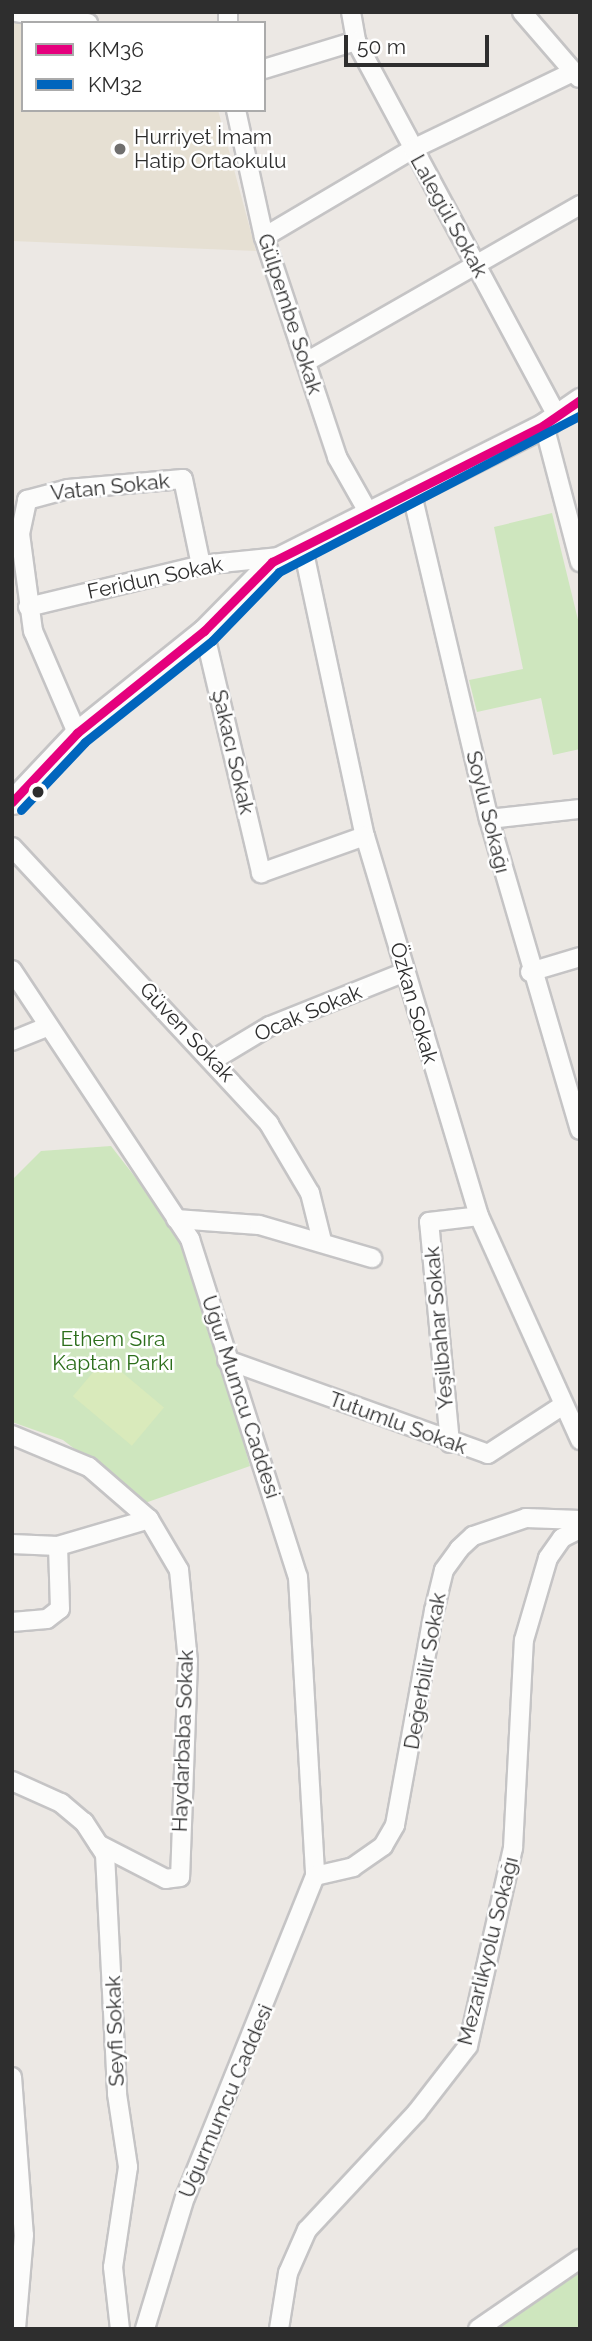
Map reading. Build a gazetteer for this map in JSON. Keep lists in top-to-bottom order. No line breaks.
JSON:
{"streets":{"street":["Lalegül Sokak","Gülpembe Sokak","Vatan Sokak","Feridun Sokak","Şakacı Sokak","Soylu Sokağı","Özkan Sokak","Ocak Sokak","Güven Sokak","Yeşilbahar Sokak","Uğur Mumcu Caddesi","Tutumlu Sokak","Değerbilir Sokak","Haydarbaba Sokak","Mezarlıkyolu Sokağı","Seyfi Sokak","Uğurmumcu Caddesi"]},"crossings":[["Vatan Sokak","Feridun Sokak"],["Feridun Sokak","Özkan Sokak"],["Şakacı Sokak","Özkan Sokak"],["Özkan Sokak","Ocak Sokak"],["Özkan Sokak","Yeşilbahar Sokak"],["Özkan Sokak","Tutumlu Sokak"],["Ocak Sokak","Güven Sokak"],["Yeşilbahar Sokak","Tutumlu Sokak"],["Uğur Mumcu Caddesi","Tutumlu Sokak"],["Uğur Mumcu Caddesi","Değerbilir Sokak"],["Uğur Mumcu Caddesi","Uğurmumcu Caddesi"],["Değerbilir Sokak","Uğurmumcu Caddesi"],["Haydarbaba Sokak","Seyfi Sokak"]],"parks":["Ethem Sıra Kaptan Parkı"],"places":["Hurriyet İmam Hatip Ortaokulu"],"lines":["transit line KM36","transit line KM32"],"legend":["KM36","KM32"],"scale_bar":"50 m"}
